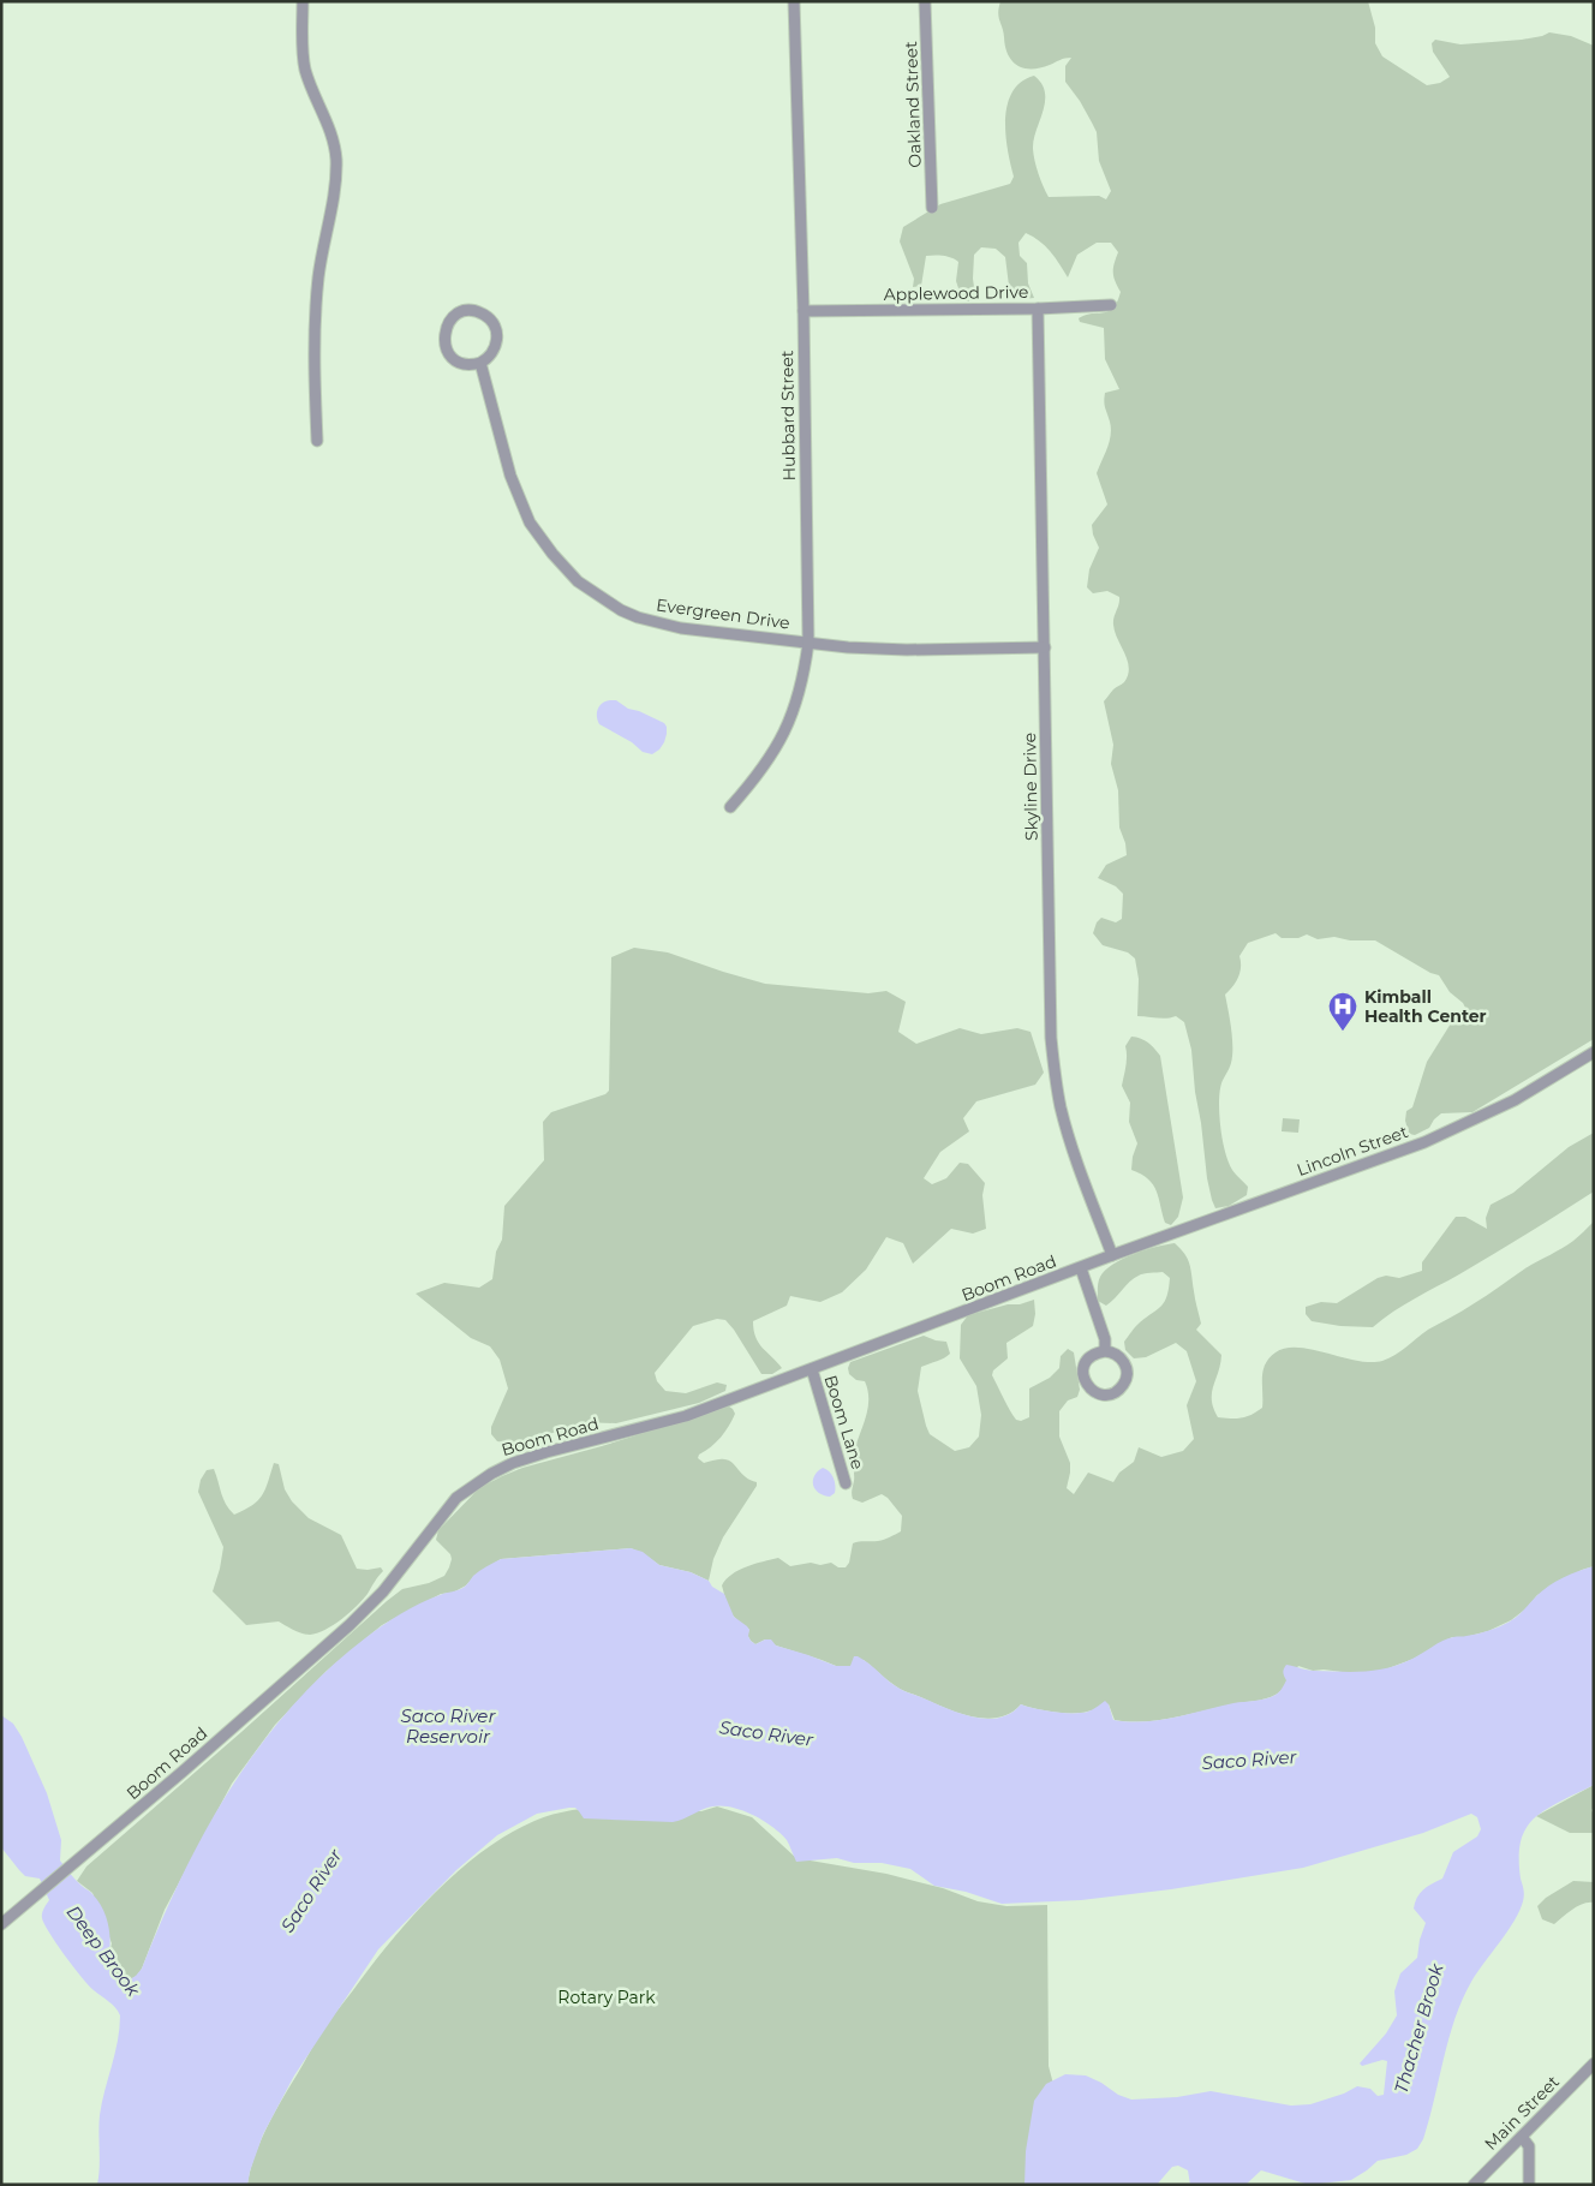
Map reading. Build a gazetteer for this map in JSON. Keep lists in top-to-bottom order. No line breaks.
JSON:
{"streets":{"street":["Oakland Street","Applewood Drive","Hubbard Street","Evergreen Drive","Skyline Drive","Lincoln Street","Boom Road","Boom Lane","Main Street"]},"crossings":[["Applewood Drive","Hubbard Street"],["Applewood Drive","Skyline Drive"],["Hubbard Street","Evergreen Drive"],["Evergreen Drive","Skyline Drive"],["Skyline Drive","Lincoln Street"],["Skyline Drive","Boom Road"],["Lincoln Street","Boom Road"],["Boom Road","Boom Lane"]],"water":["Saco River Reservoir","Saco River","Deep Brook","Thacher Brook"],"parks":["Rotary Park"],"places":{"hospital":["Kimball Health Center"]}}
